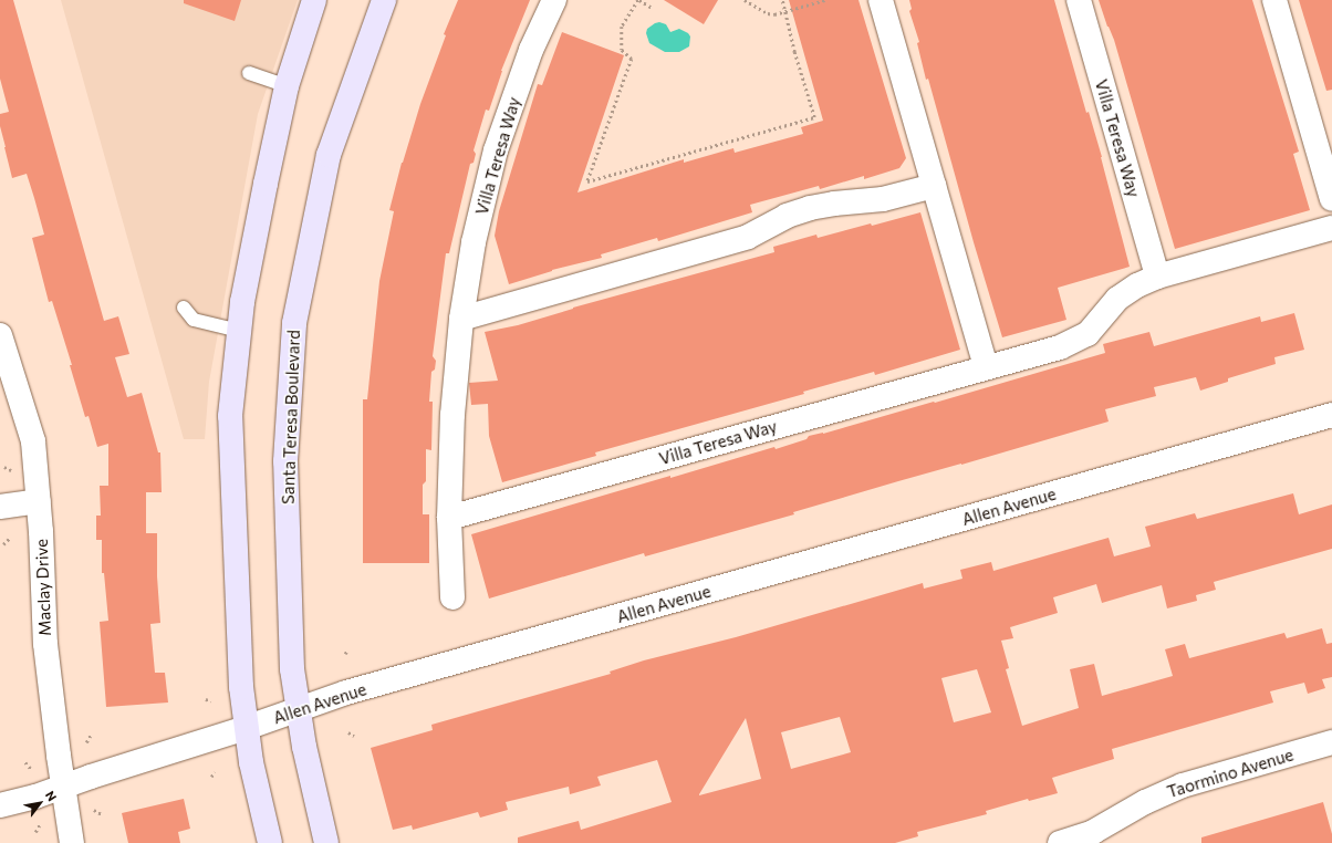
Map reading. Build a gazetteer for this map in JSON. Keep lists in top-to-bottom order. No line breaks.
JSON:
{"streets":{"main road":["Santa Teresa Boulevard"],"street":["Villa Teresa Way","Allen Avenue","Maclay Drive","Taormino Avenue"]},"crossings":[["Santa Teresa Boulevard","Allen Avenue"],["Allen Avenue","Maclay Drive"]],"north":"top right"}
